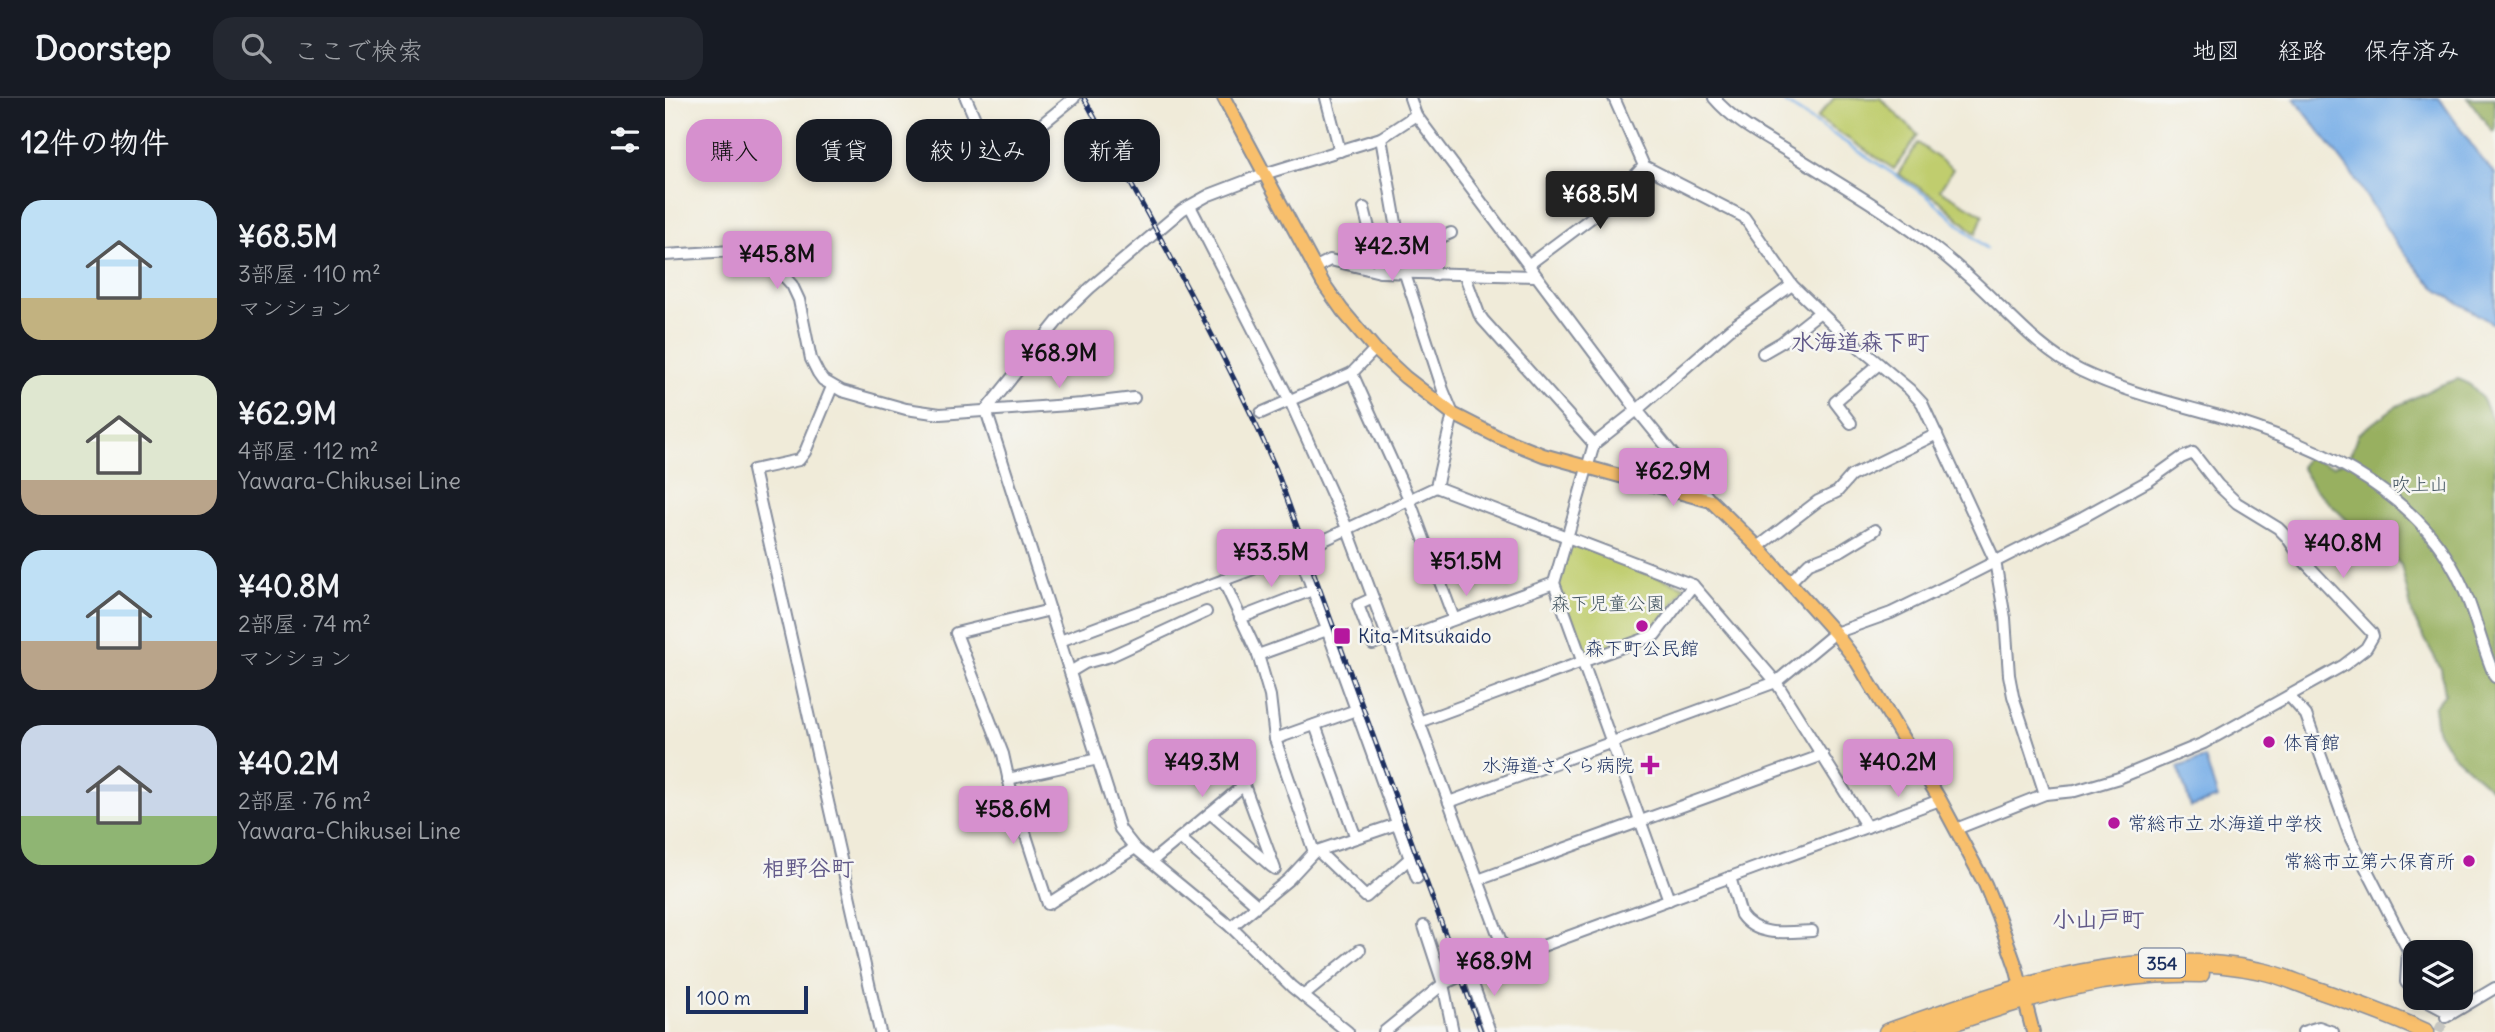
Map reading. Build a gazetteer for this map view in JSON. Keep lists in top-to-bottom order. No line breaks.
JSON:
{"streets":{"highway":["354"]},"districts":["水海道森下町","相野谷町","小山戸町"],"parks":["吹上山","森下児童公園"],"places":{"other":["森下町公民館","体育館","常総市立 水海道中学校","常総市立第六保育所"],"transit":["Kita-Mitsukaido"],"health":["水海道さくら病院"]},"scale_bar":"100 m","page":{"header":"Doorstep","search":"ここで検索","nav":["地図","経路","保存済み"],"heading":"12件の物件","chip":["購入","賃貸","絞り込み","新着"],"price":["¥68.5M","¥42.3M","¥45.8M","¥68.9M","¥62.9M","¥40.8M","¥53.5M","¥51.5M","¥49.3M","¥40.2M","¥58.6M","¥68.9M"],"list":[{"name":"¥68.5M","note":"3部屋 · 110 m² · マンション"},{"name":"¥62.9M","note":"4部屋 · 112 m² · Yawara-Chikusei Line"},{"name":"¥40.8M","note":"2部屋 · 74 m² · マンション"},{"name":"¥40.2M","note":"2部屋 · 76 m² · Yawara-Chikusei Line"}],"scale":"100 m"}}
